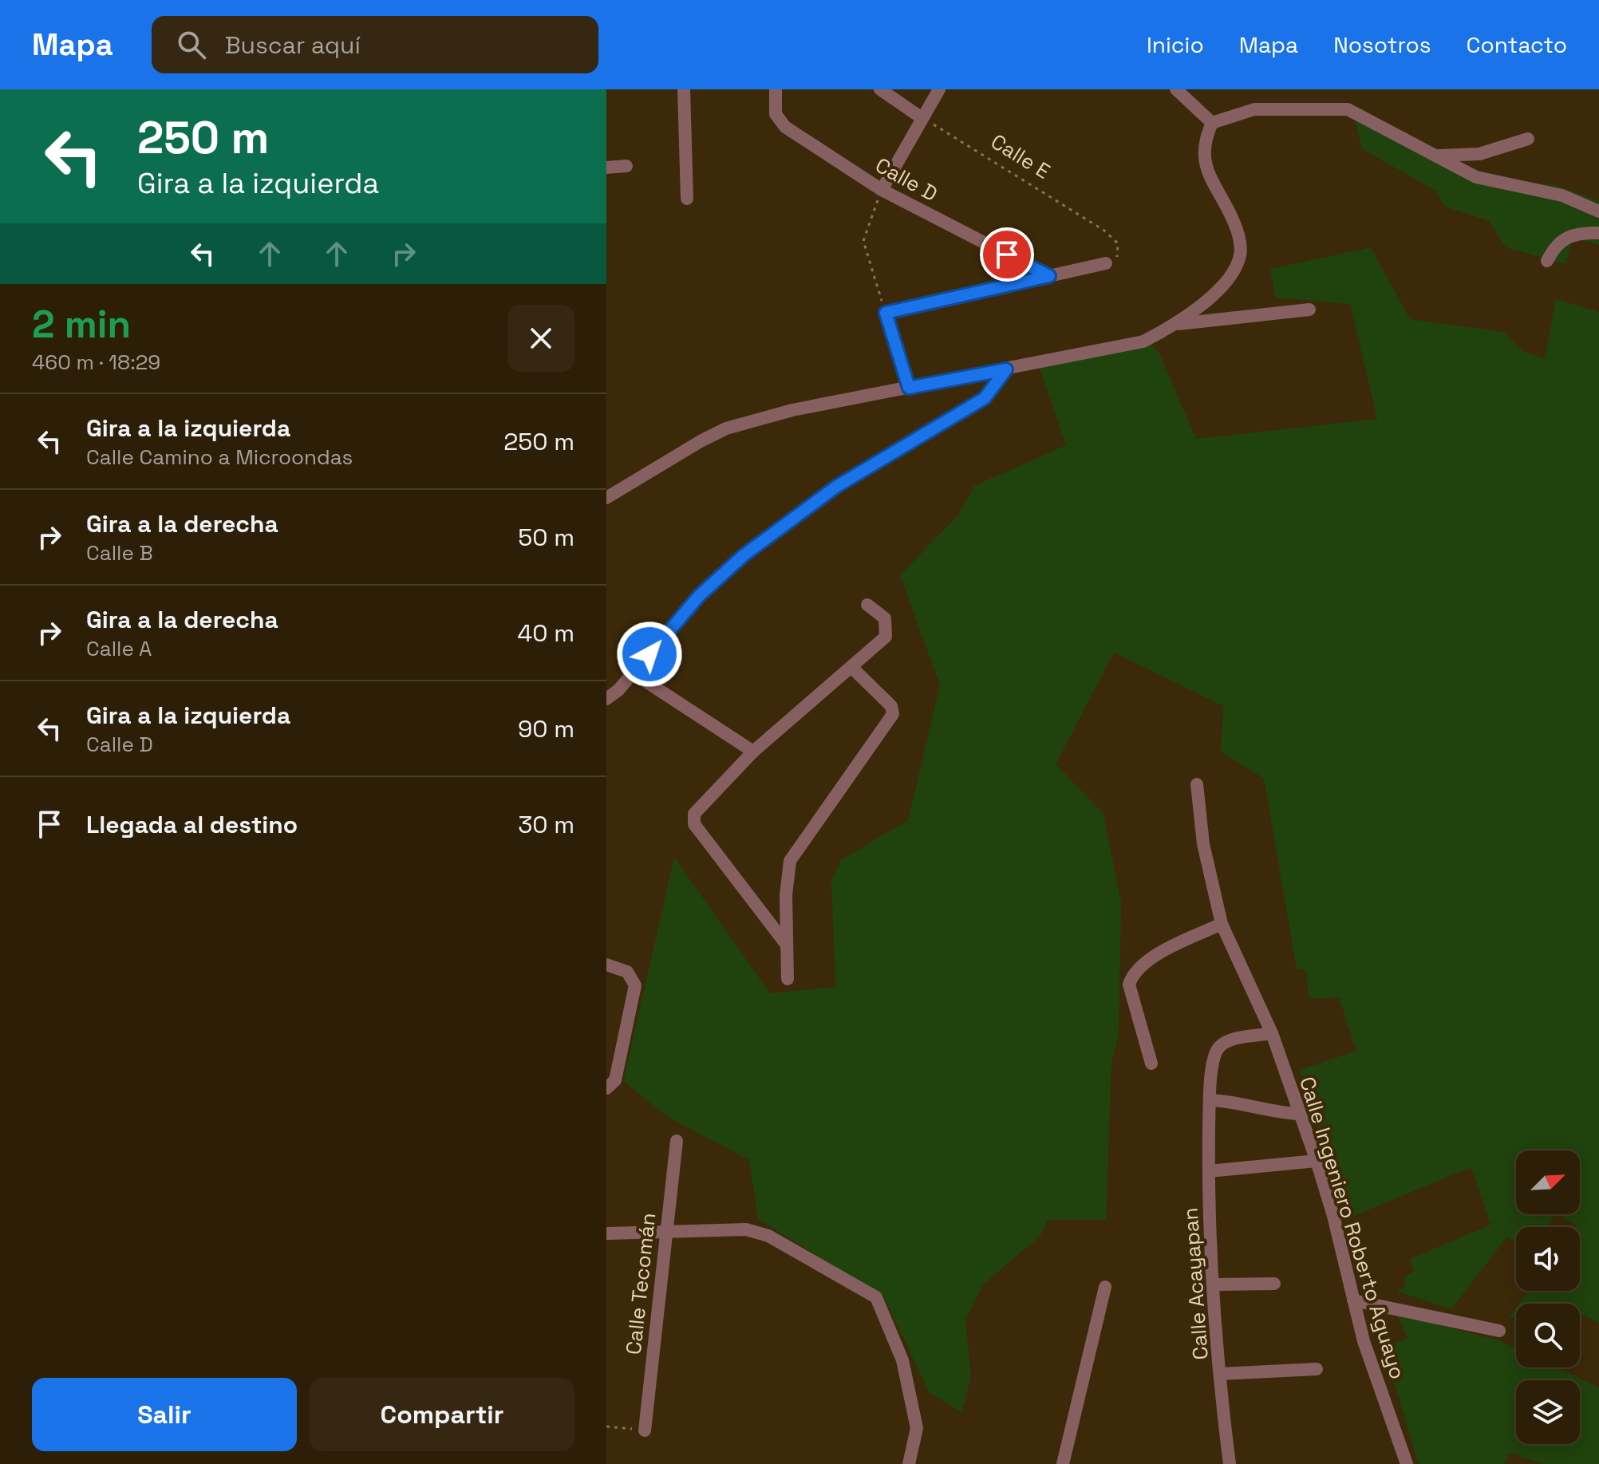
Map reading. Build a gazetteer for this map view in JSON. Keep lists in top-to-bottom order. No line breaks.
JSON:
{"streets":{"street":["Calle D","Calle Ingeniero Roberto Aguayo","Calle Tecomán","Calle Acayapan"],"path":["Calle E"]},"crossings":[["Calle Ingeniero Roberto Aguayo","Calle Acayapan"]],"north":"top right","page":{"header":"Mapa","search":"Buscar aquí","nav":["Inicio","Mapa","Nosotros","Contacto"],"turn":["250 m","Gira a la izquierda"],"heading":["2 min","460 m · 18:29"],"list":[{"name":"Gira a la izquierda","note":"Calle Camino a Microondas","value":"250 m"},{"name":"Gira a la derecha","note":"Calle B","value":"50 m"},{"name":"Gira a la derecha","note":"Calle A","value":"40 m"},{"name":"Gira a la izquierda","note":"Calle D","value":"90 m"},{"name":"Llegada al destino","value":"30 m"}],"buttons":["Salir","Compartir"]}}
